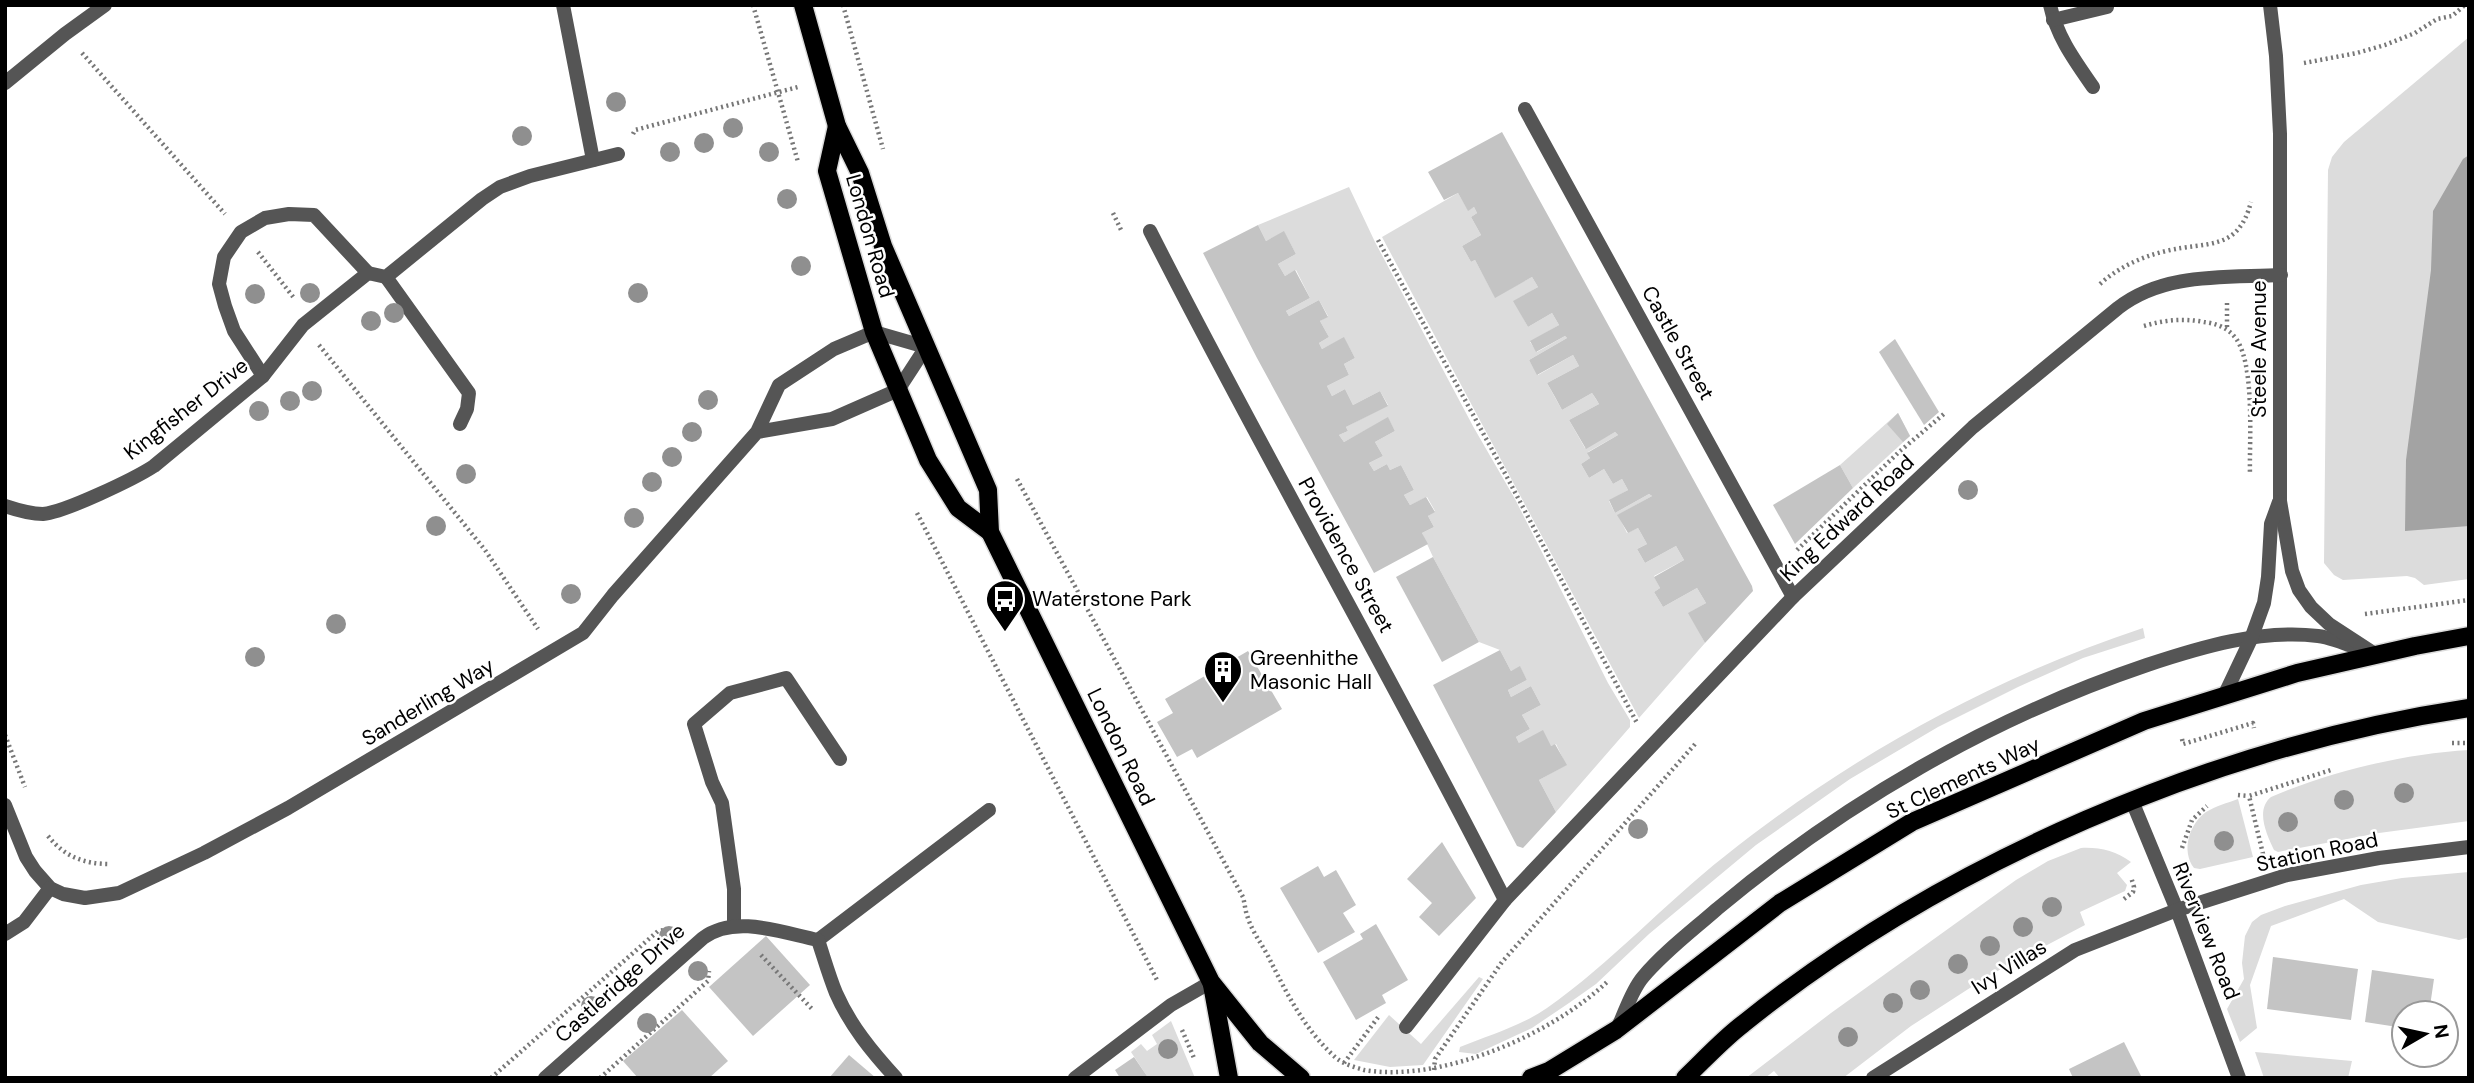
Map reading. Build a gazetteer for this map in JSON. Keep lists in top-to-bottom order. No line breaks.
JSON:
{"streets":{"main road":["London Road","St Clements Way"],"street":["Castle Street","Steele Avenue","Kingfisher Drive","King Edward Road","Providence Street","Sanderling Way","Station Road","Riverview Road","Ivy Villas","Castleridge Drive"]},"crossings":[["London Road","Sanderling Way"],["Castle Street","King Edward Road"],["Steele Avenue","King Edward Road"],["Steele Avenue","St Clements Way"],["King Edward Road","Providence Street"],["Station Road","Riverview Road"],["Station Road","Ivy Villas"],["Riverview Road","Ivy Villas"]],"places":{"bus stop":["Waterstone Park"],"building":["Greenhithe Masonic Hall"]},"north":"right"}
